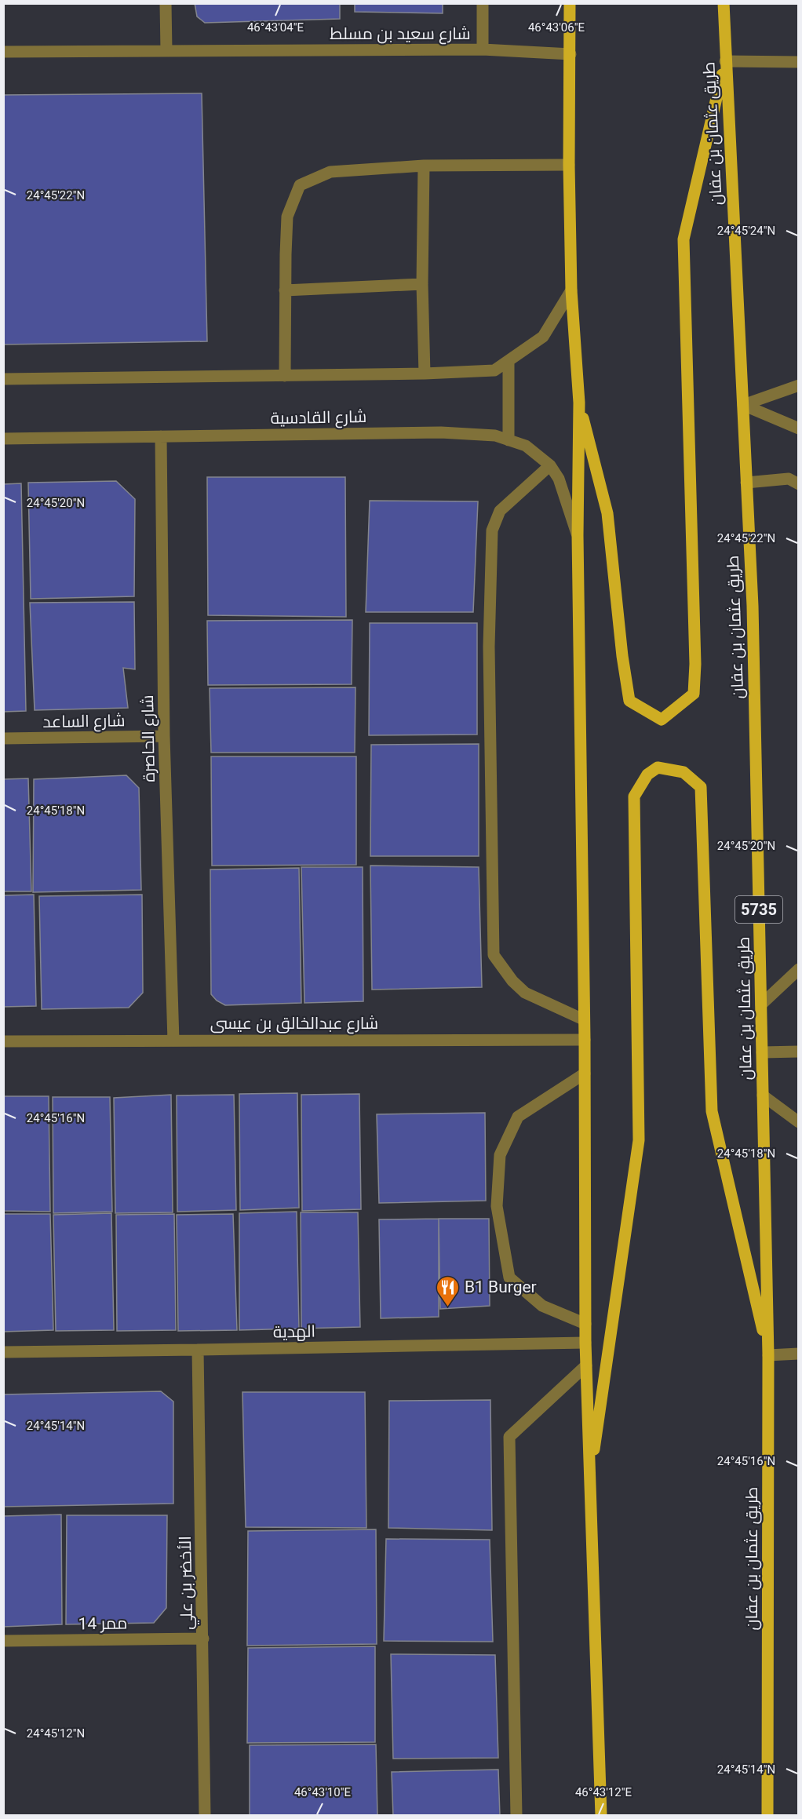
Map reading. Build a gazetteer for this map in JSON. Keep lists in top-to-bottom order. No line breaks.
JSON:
{"streets":{"main road":["طريق عثمان بن عفان","5735"],"street":["شارع سعيد بن مسلط","شارع القادسية","شارع الساعد","شارع الحاصرة","شارع عبدالخالق بن عيسى","الهدية","الأخضر بن علي","ممر 14"]},"crossings":[["شارع القادسية","شارع الحاصرة"],["شارع الساعد","شارع الحاصرة"],["شارع الحاصرة","شارع عبدالخالق بن عيسى"],["الهدية","الأخضر بن علي"],["الأخضر بن علي","ممر 14"]],"places":{"restaurant":["B1 Burger"]},"coordinates":["46°43'04\"E","46°43'06\"E","24°45'22\"N","24°45'24\"N","24°45'20\"N","24°45'18\"N","24°45'16\"N","24°45'14\"N","24°45'12\"N","46°43'10\"E","46°43'12\"E"]}
